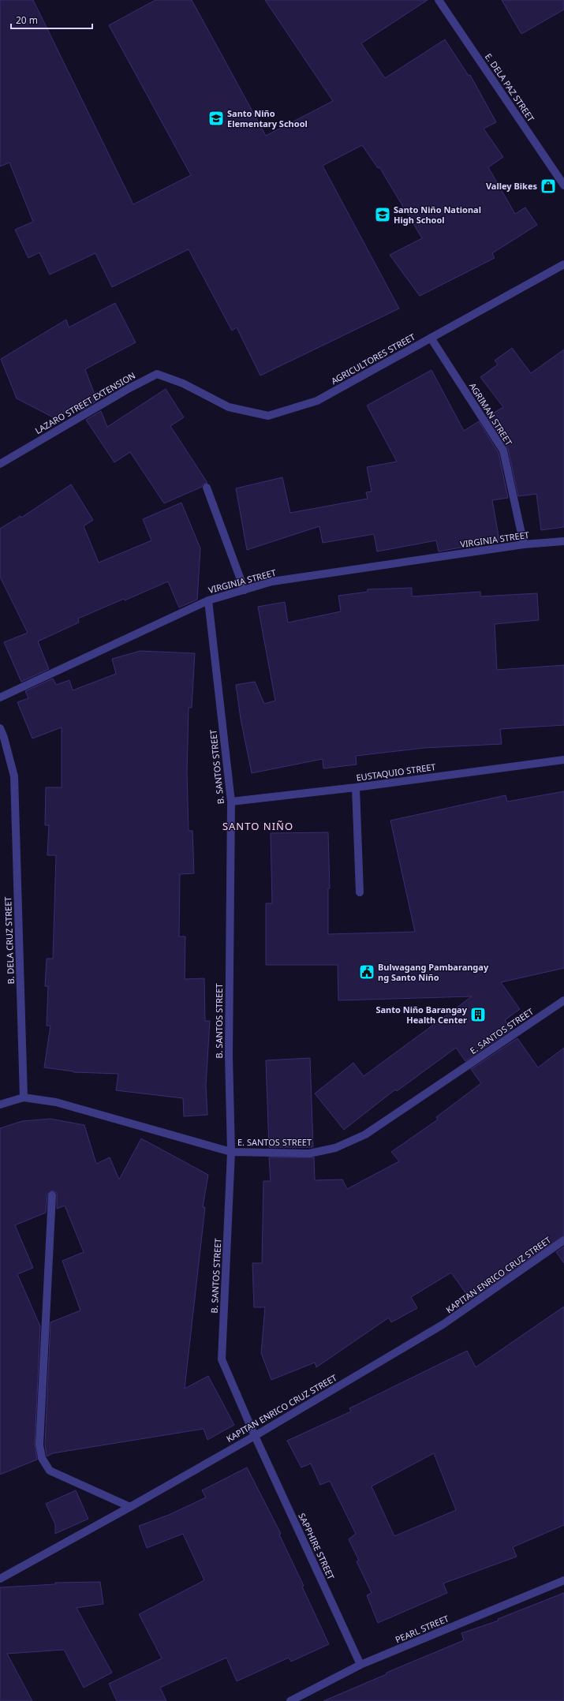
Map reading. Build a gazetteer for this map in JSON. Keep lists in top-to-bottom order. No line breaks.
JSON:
{"streets":{"street":["E. DELA PAZ STREET","AGRICULTORES STREET","LAZARO STREET EXTENSION","AGRIMAN STREET","VIRGINIA STREET","B. SANTOS STREET","EUSTAQUIO STREET","B. DELA CRUZ STREET","E. SANTOS STREET","KAPITAN ENRICO CRUZ STREET","SAPPHIRE STREET","PEARL STREET"]},"crossings":[["AGRICULTORES STREET","LAZARO STREET EXTENSION"],["AGRICULTORES STREET","AGRIMAN STREET"],["AGRIMAN STREET","VIRGINIA STREET"],["VIRGINIA STREET","B. SANTOS STREET"],["B. SANTOS STREET","EUSTAQUIO STREET"],["B. SANTOS STREET","E. SANTOS STREET"],["B. SANTOS STREET","KAPITAN ENRICO CRUZ STREET"],["B. SANTOS STREET","SAPPHIRE STREET"],["B. DELA CRUZ STREET","E. SANTOS STREET"],["KAPITAN ENRICO CRUZ STREET","SAPPHIRE STREET"],["SAPPHIRE STREET","PEARL STREET"]],"districts":["SANTO NIÑO"],"places":{"school or university":["Santo Niño Elementary School","Santo Niño National High School"],"shop":["Valley Bikes"],"public building":["Bulwagang Pambarangay ng Santo Niño"],"building":["Santo Niño Barangay Health Center"]},"scale_bar":"20 m"}
